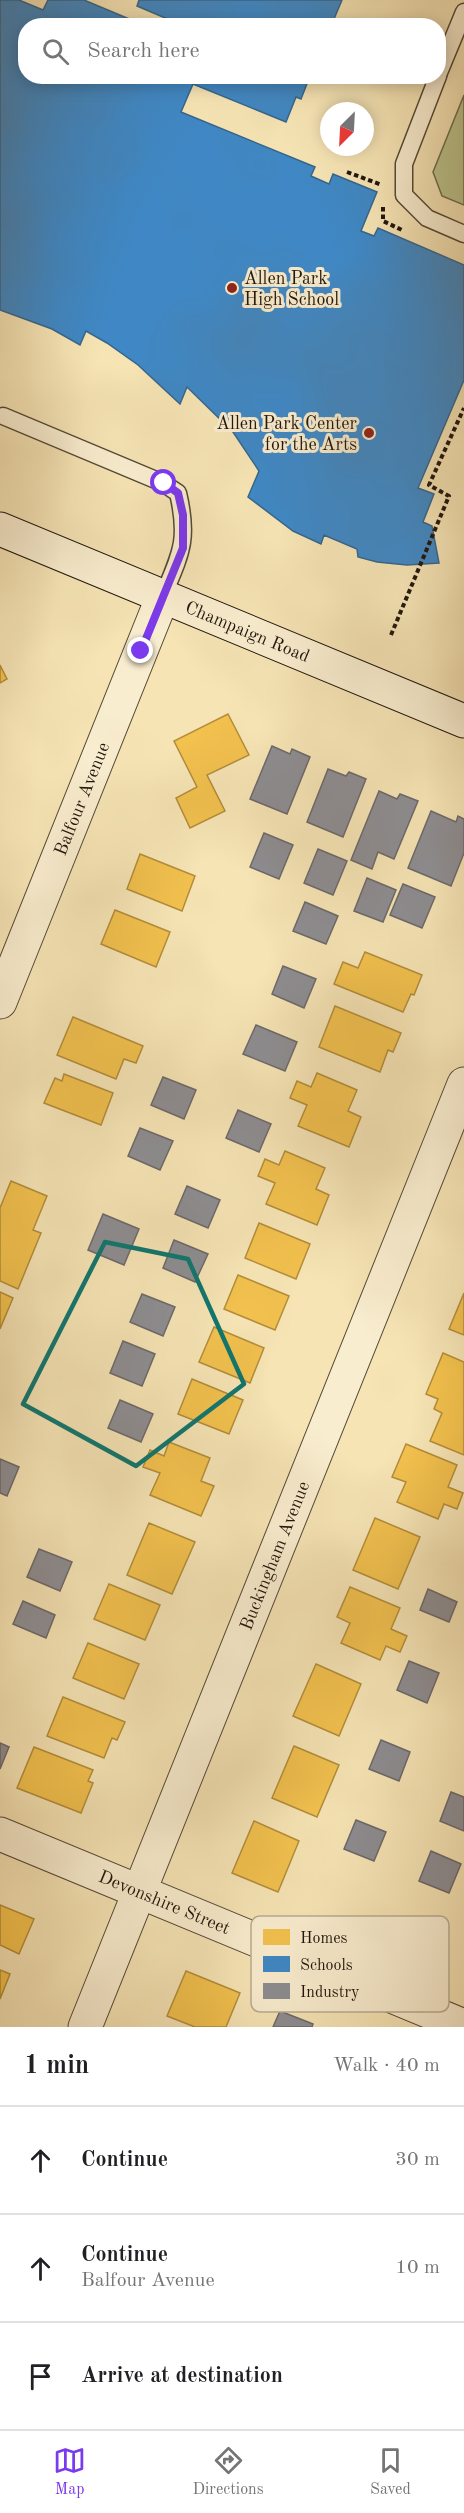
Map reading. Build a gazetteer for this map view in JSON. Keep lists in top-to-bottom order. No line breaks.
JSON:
{"streets":{"street":["Champaign Road","Balfour Avenue","Buckingham Avenue","Devonshire Street"]},"crossings":[["Champaign Road","Balfour Avenue"],["Buckingham Avenue","Devonshire Street"]],"places":["Allen Park High School","Allen Park Center for the Arts"],"legend":["Homes","Schools","Industry"],"north":"bottom left","page":{"search":"Search here","heading":["1 min","Walk · 40 m"],"list":[["Continue","30 m"],["Continue","Balfour Avenue","10 m"],"Arrive at destination"],"nav":["Map","Directions","Saved"]}}
